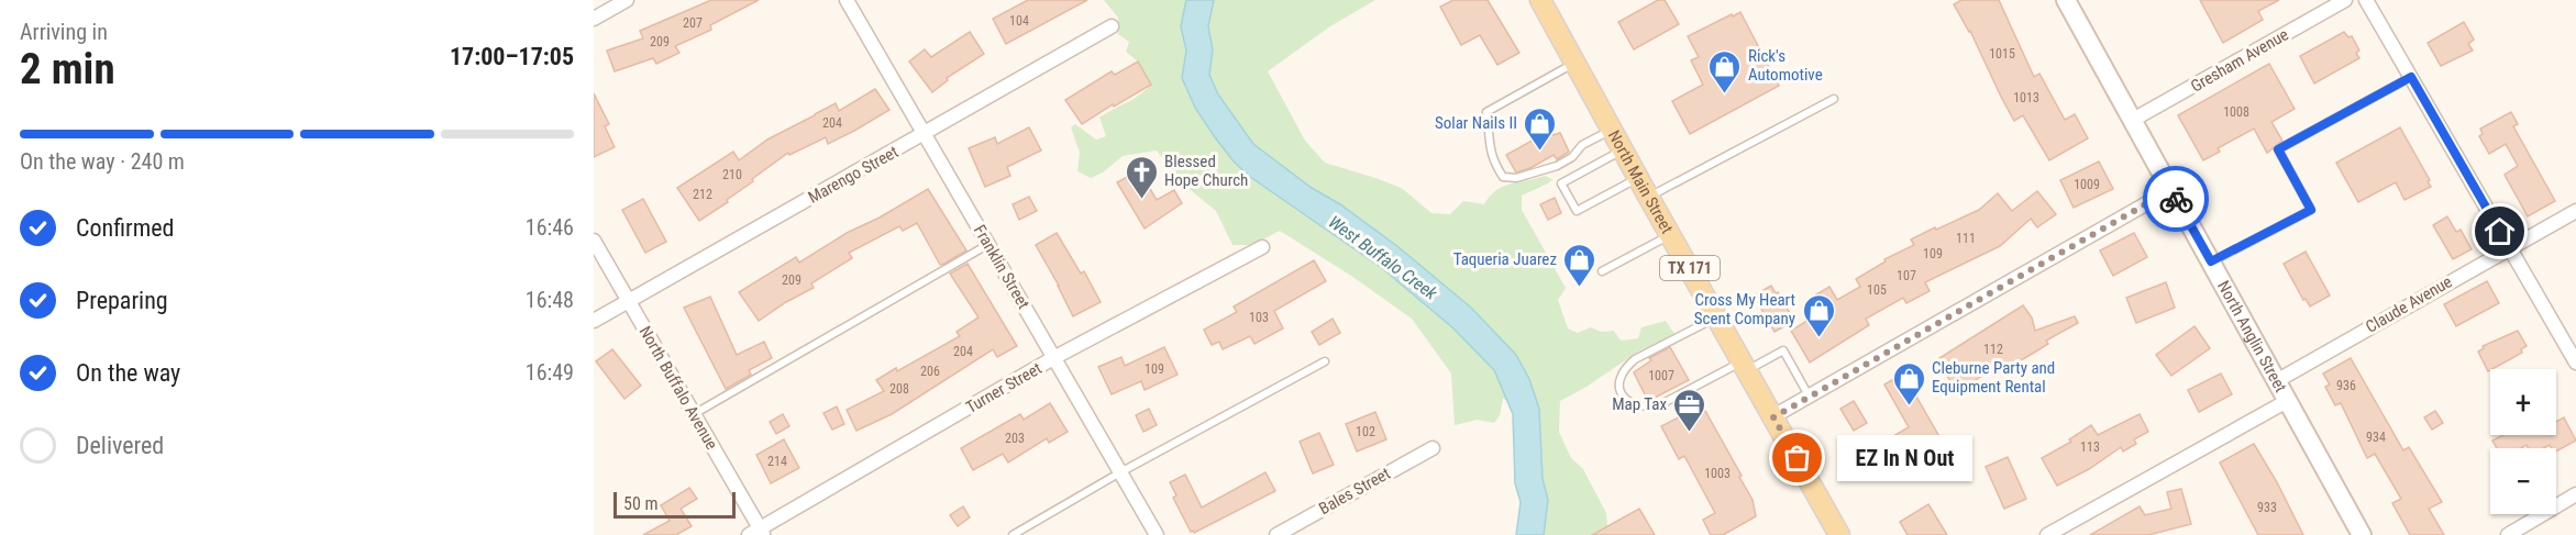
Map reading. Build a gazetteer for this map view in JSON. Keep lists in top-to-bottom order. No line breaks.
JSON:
{"streets":{"main road":["North Main Street","TX 171"],"street":["Gresham Avenue","Marengo Street","Franklin Street","Claude Avenue","North Anglin Street","North Buffalo Avenue","Turner Street","Bales Street"]},"crossings":[["Gresham Avenue","North Anglin Street"],["Marengo Street","Franklin Street"],["Marengo Street","North Buffalo Avenue"],["Franklin Street","Turner Street"],["Claude Avenue","North Anglin Street"],["North Buffalo Avenue","Turner Street"]],"water":["West Buffalo Creek"],"places":{"shop":["Rick's Automotive","Solar Nails II","Taqueria Juarez","Cross My Heart Scent Company","Cleburne Party and Equipment Rental"],"church":["Blessed Hope Church"],"office":["Map Tax"],"other":["EZ In N Out"]},"house_numbers":["104","207","209","1015","1013","1008","204","210","1009","212","111","109","107","209","105","103","112","204","109","206","1007","936","208","102","934","203","113","214","1003","933"],"scale_bar":"50 m","page":{"heading":["2 min","Arriving in","17:00–17:05"],"bar":"On the way · 240 m","list":[["Confirmed","16:46"],["Preparing","16:48"],["On the way","16:49"],"Delivered"],"map_buttons":["+","−"],"bubble":"EZ In N Out","scale":"50 m"}}
